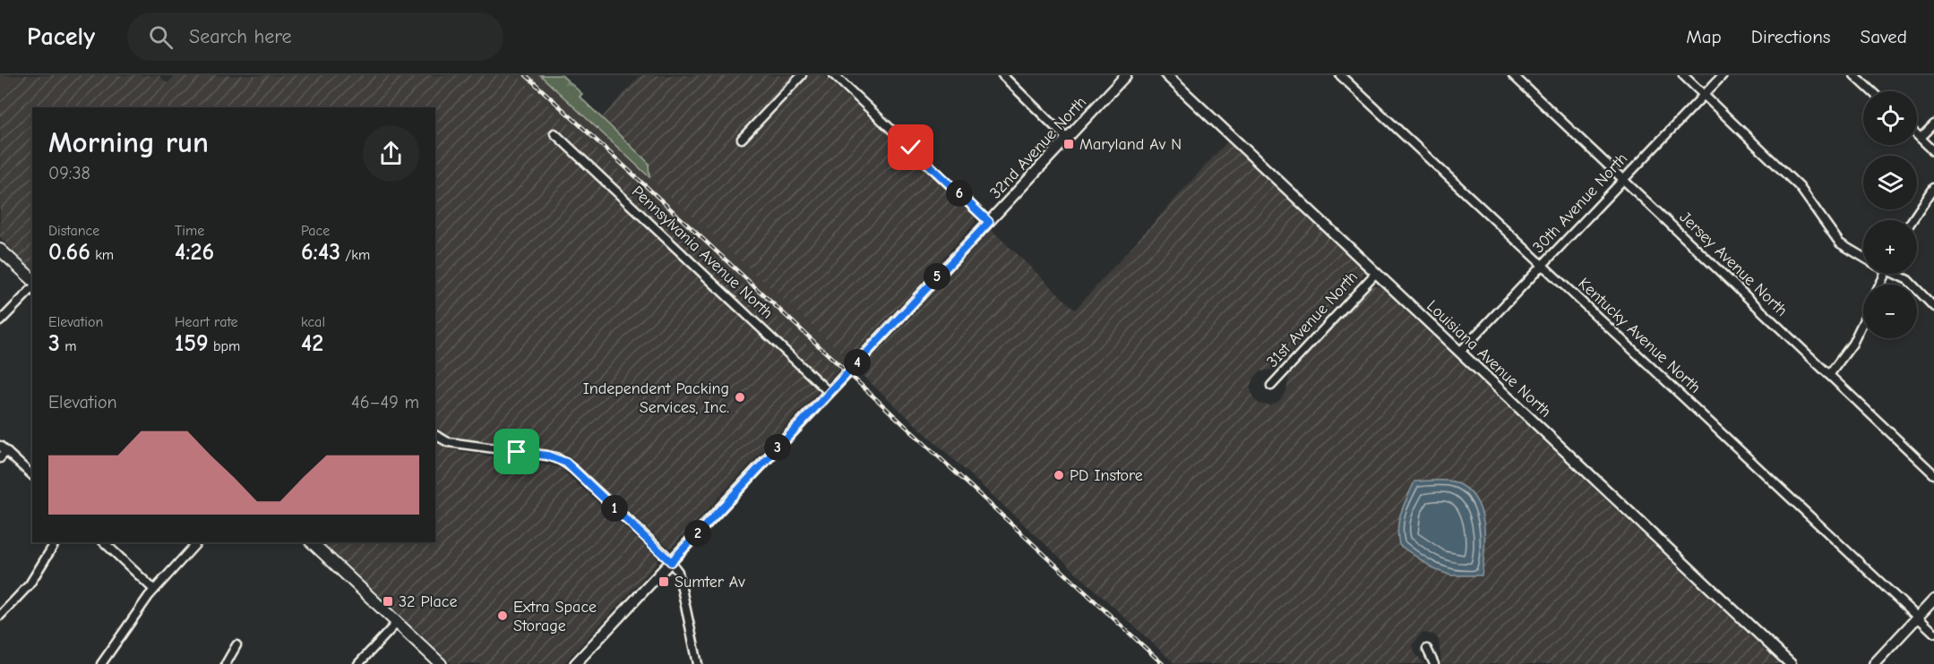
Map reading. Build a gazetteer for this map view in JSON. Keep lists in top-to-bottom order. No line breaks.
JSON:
{"streets":{"street":["32nd Avenue North","30th Avenue North","Pennsylvania Avenue North","Jersey Avenue North","31st Avenue North","Kentucky Avenue North","Louisiana Avenue North"]},"crossings":[["32nd Avenue North","Pennsylvania Avenue North"],["30th Avenue North","Jersey Avenue North"],["30th Avenue North","Kentucky Avenue North"],["30th Avenue North","Louisiana Avenue North"],["31st Avenue North","Louisiana Avenue North"]],"places":{"transit":["Maryland Av N","Sumter Av","32 Place"],"other":["Independent Packing Services, Inc.","PD Instore","Extra Space Storage"]},"page":{"header":"Pacely","search":"Search here","nav":["Map","Directions","Saved"],"map_buttons":["+","−"],"heading":["Morning run","09:38"],"pins":["6","5","4","3","1","2"],"stats":[["Distance","0.66 km"],["Time","4:26"],["Pace","6:43 /km"],["Elevation","3 m"],["Heart rate","159 bpm"],["kcal","42"]],"chart":["Elevation","46–49 m"]}}
